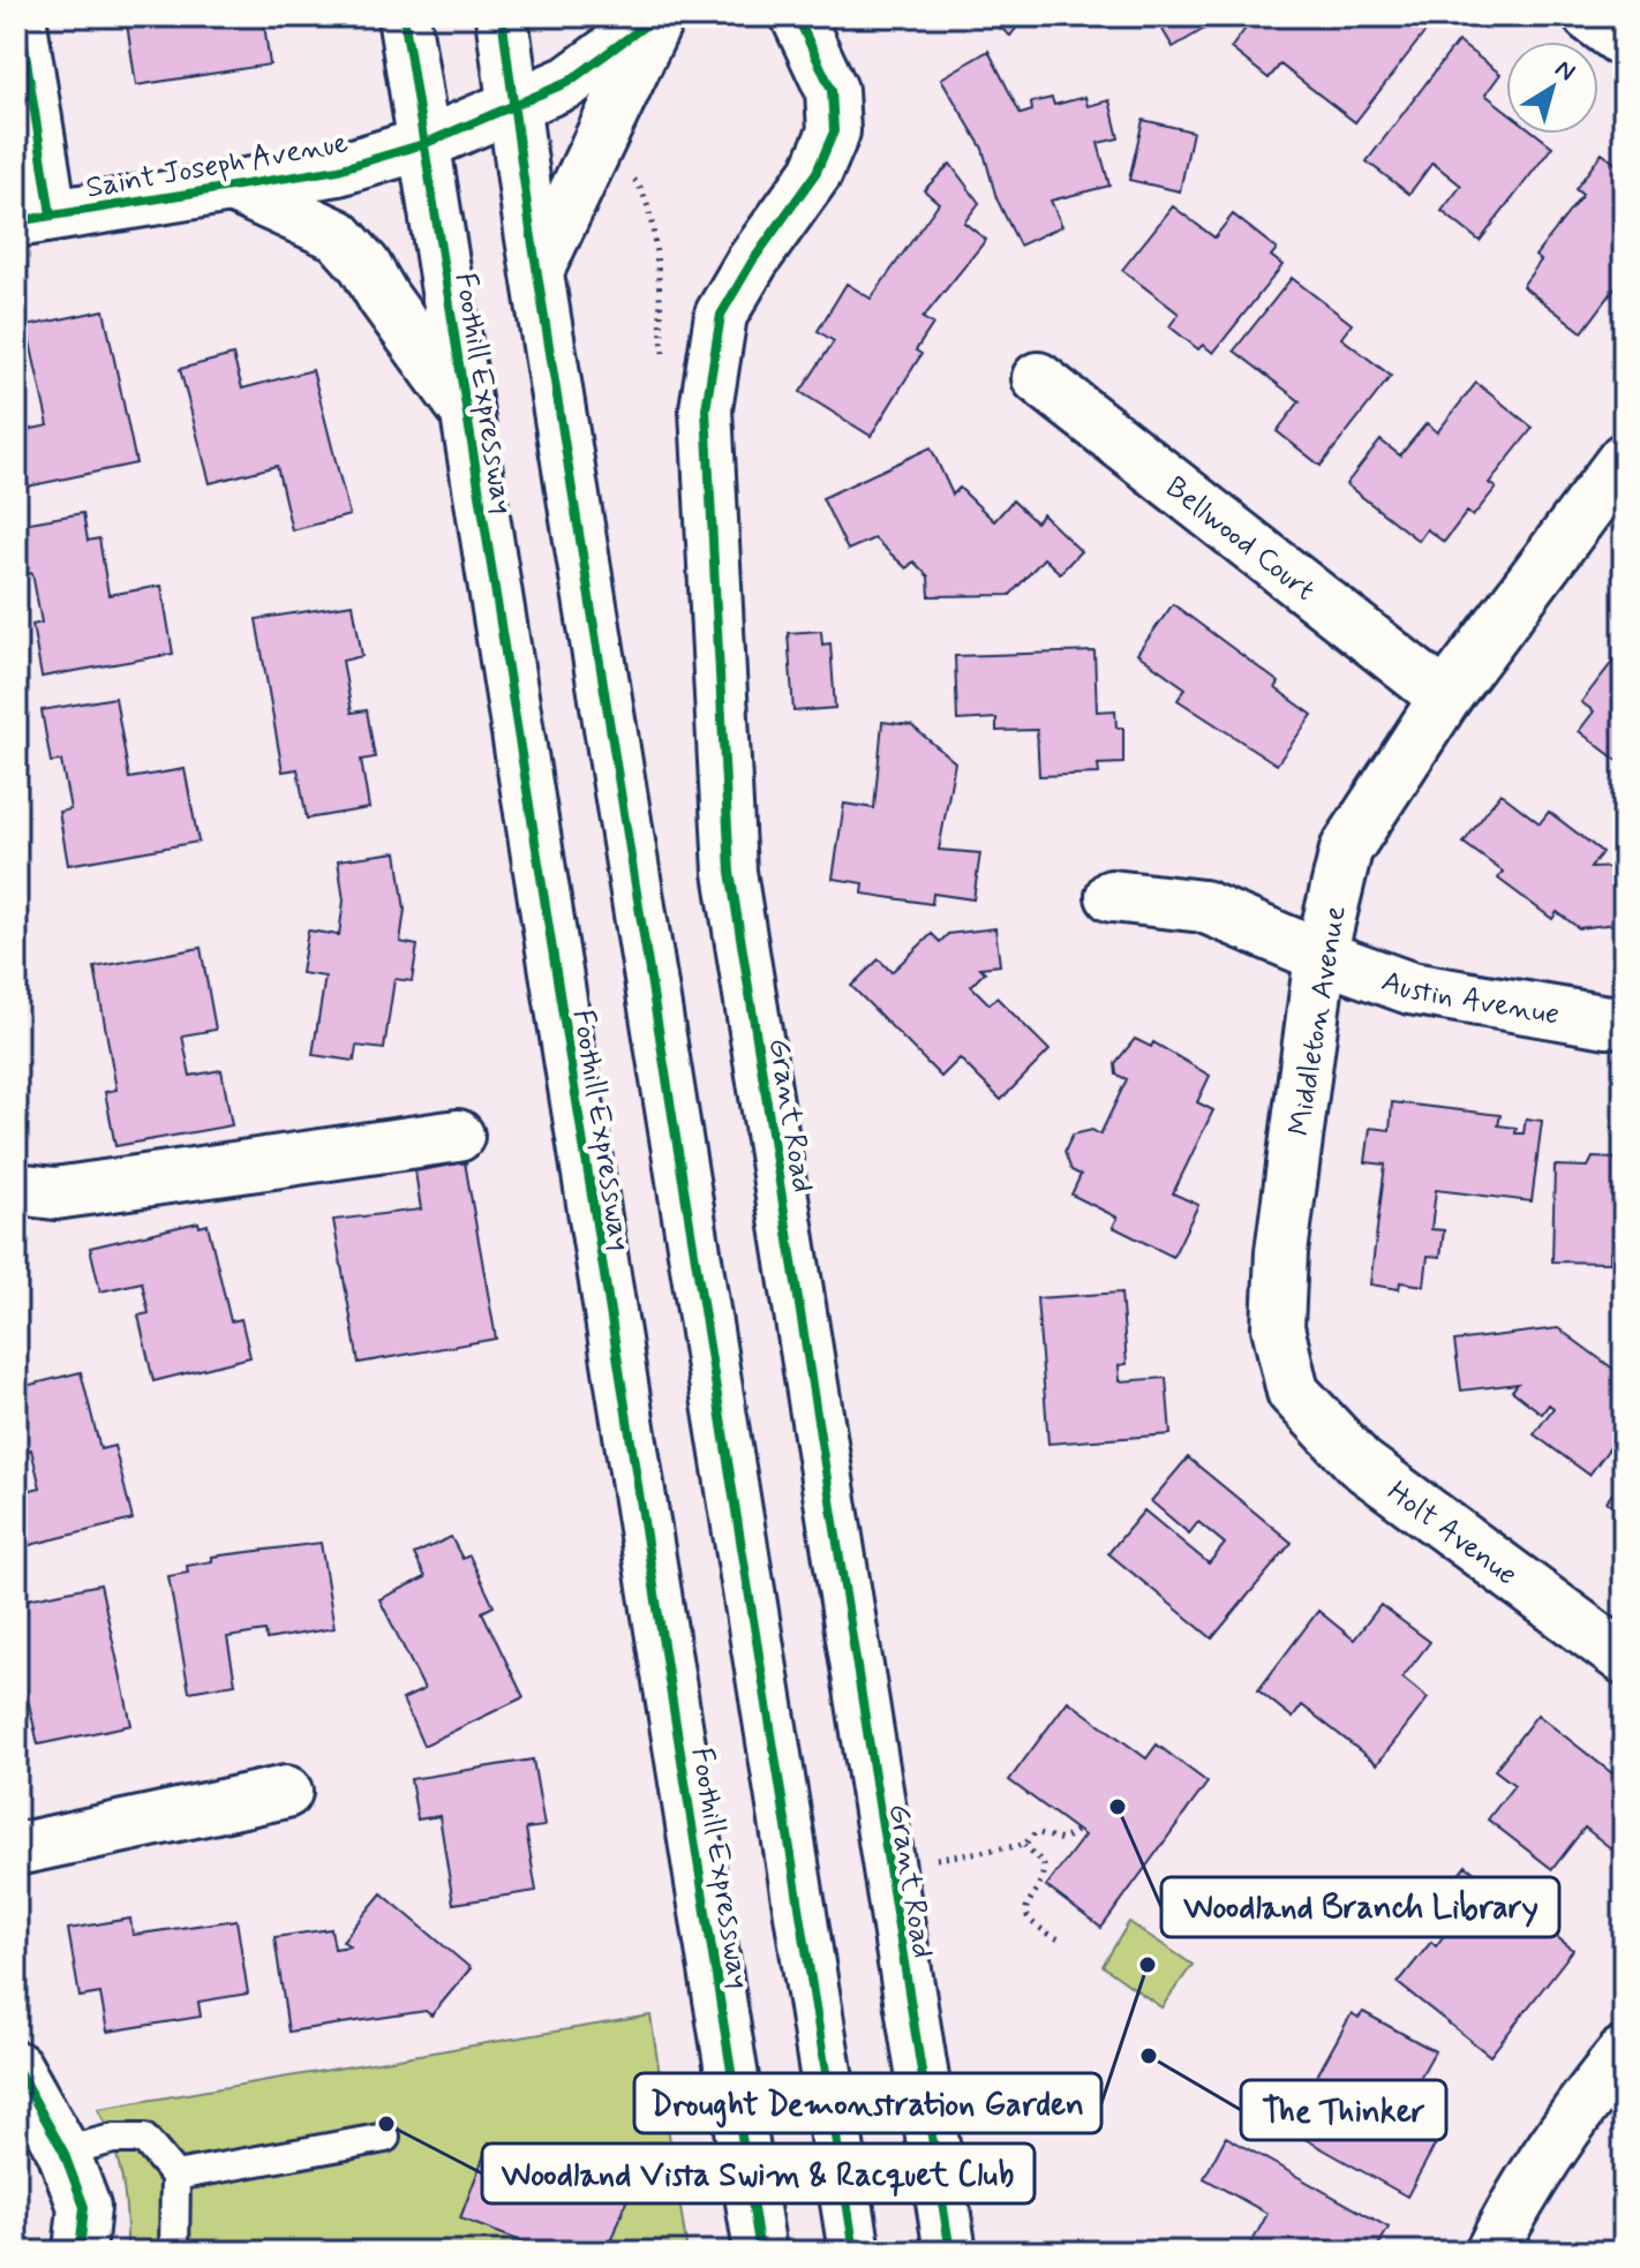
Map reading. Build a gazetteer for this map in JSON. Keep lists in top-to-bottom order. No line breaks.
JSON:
{"streets":{"main road":["Saint Joseph Avenue","Foothill Expressway","Bellwood Court","Austin Avenue","Middleton Avenue","Grant Road","Holt Avenue"]},"crossings":[["Saint Joseph Avenue","Foothill Expressway"],["Bellwood Court","Middleton Avenue"],["Austin Avenue","Middleton Avenue"],["Middleton Avenue","Holt Avenue"]],"places":["Woodland Branch Library","Drought Demonstration Garden","The Thinker","Woodland Vista Swim & Racquet Club"],"north":"top right"}
